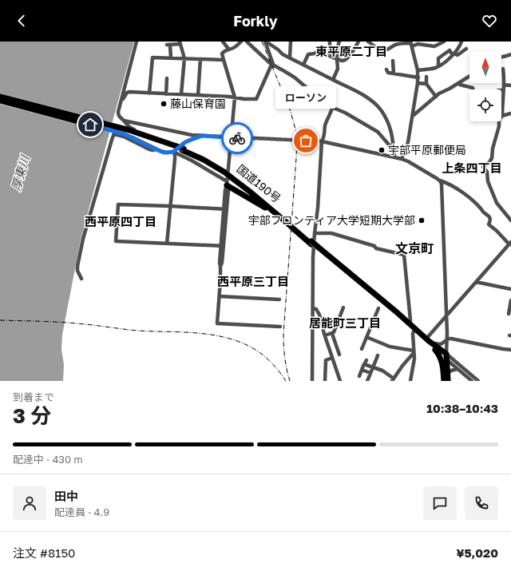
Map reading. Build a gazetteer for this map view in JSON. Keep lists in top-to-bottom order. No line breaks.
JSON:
{"streets":{"highway":["国道190号"]},"districts":["東平原二丁目","上条四丁目","西平原四丁目","文京町","西平原三丁目","居能町三丁目"],"water":["厚東川"],"places":["藤山保育園","ローソン","宇部平原郵便局","宇部フロンティア大学短期大学部"],"north":"top","page":{"header":"Forkly","bubble":"ローソン","heading":["3 分","到着まで","10:38–10:43"],"panel":["田中","配達員 · 4.9","注文 #8150","¥5,020"],"bar":"配達中 · 430 m"}}
